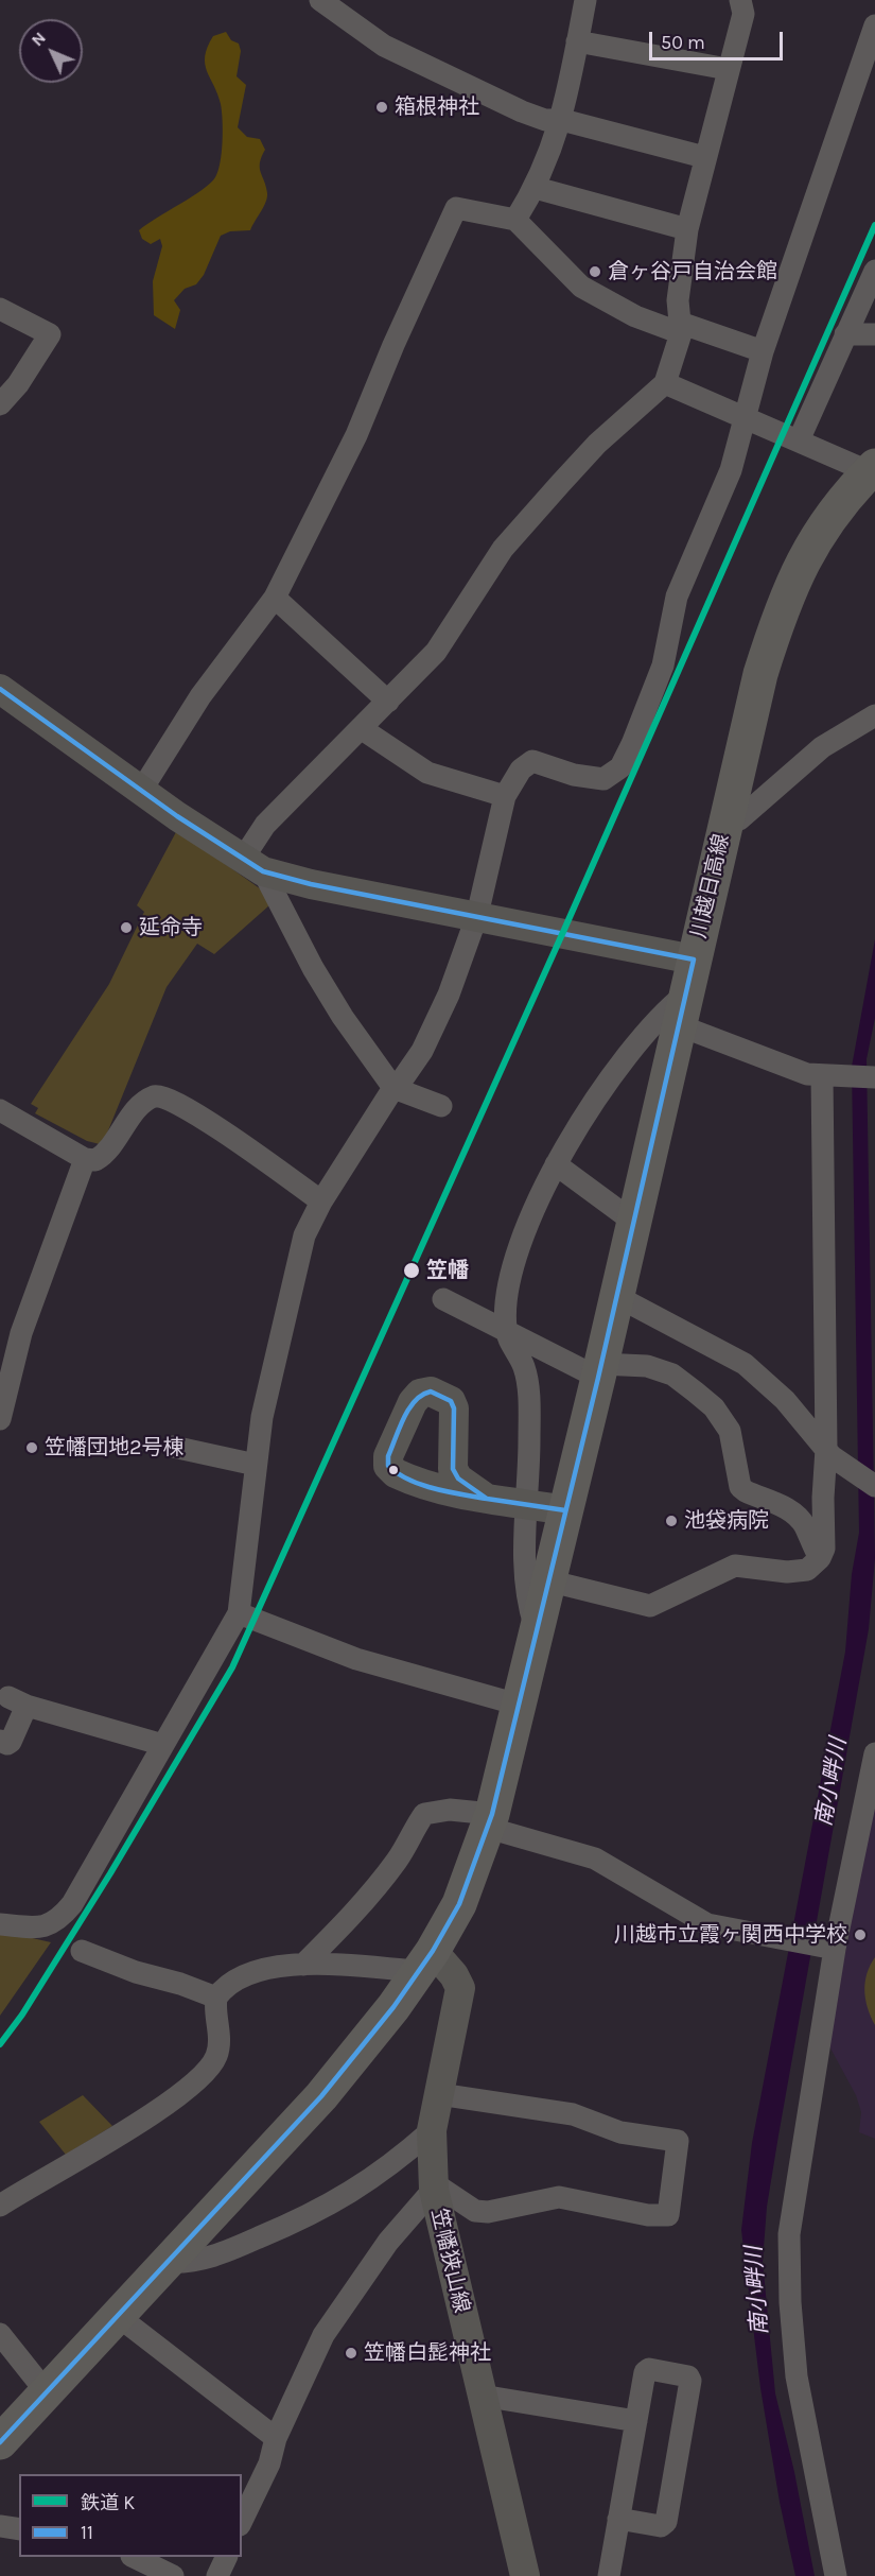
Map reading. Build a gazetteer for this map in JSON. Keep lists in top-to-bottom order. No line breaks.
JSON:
{"streets":{"main road":["川越日高線"],"street":["笠幡狭山線"]},"crossings":[["川越日高線","笠幡狭山線"]],"water":["南小畔川"],"places":["箱根神社","倉ヶ谷戸自治会館","延命寺","笠幡","笠幡団地2号棟","池袋病院","川越市立霞ヶ関西中学校","笠幡白髭神社"],"lines":["rail line K","transit line 11"],"legend":["鉄道 K","11"],"scale_bar":"50 m","north":"top left"}
